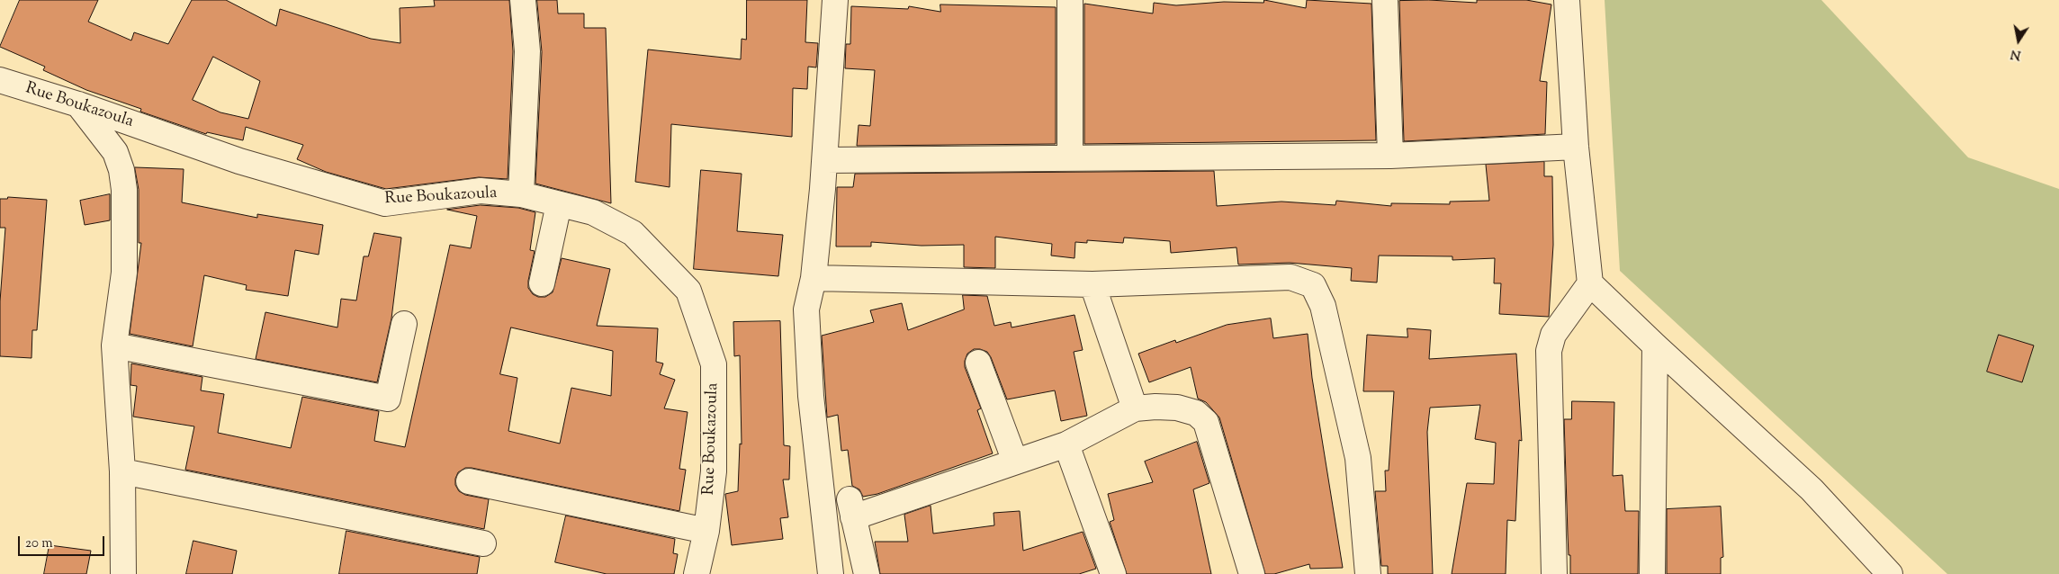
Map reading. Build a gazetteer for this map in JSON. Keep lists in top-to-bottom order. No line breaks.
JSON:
{"streets":{"street":["Rue Boukazoula"]},"scale_bar":"20 m","north":"bottom"}
